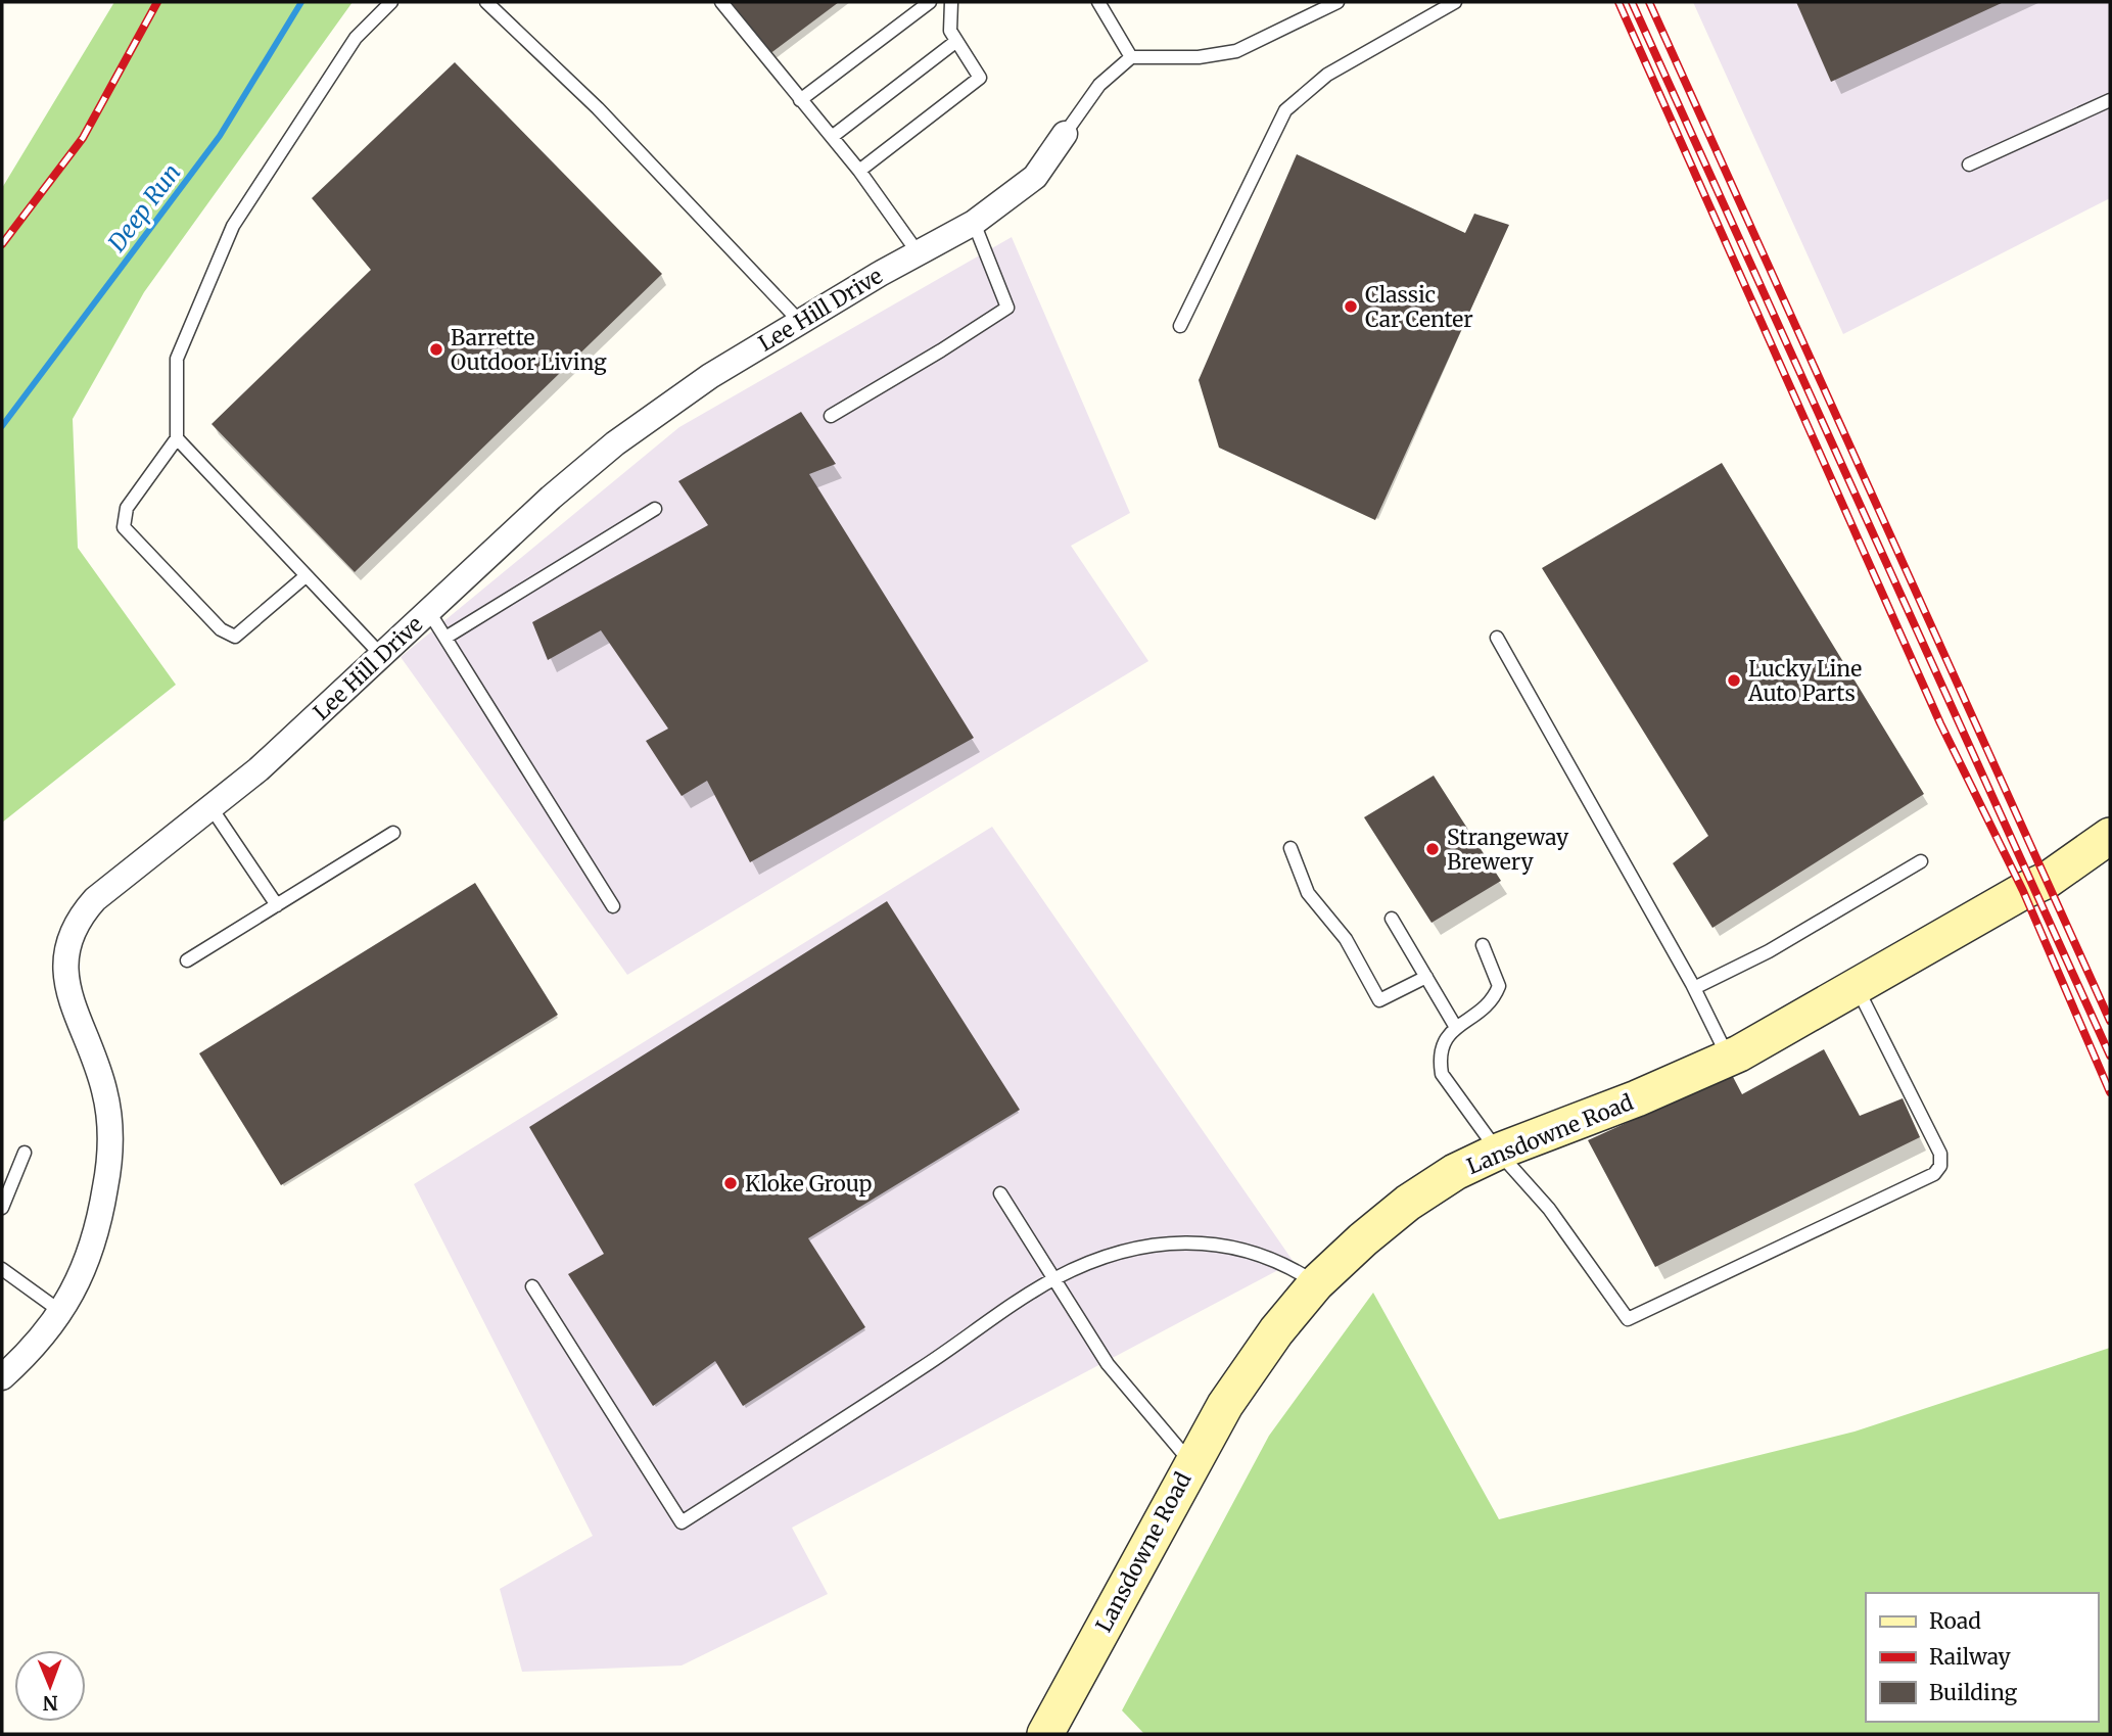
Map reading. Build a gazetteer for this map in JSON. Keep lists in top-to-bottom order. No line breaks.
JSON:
{"streets":{"main road":["Lansdowne Road"],"street":["Lee Hill Drive"]},"water":["Deep Run"],"places":["Classic Car Center","Barrette Outdoor Living","Lucky Line Auto Parts","Strangeway Brewery","Kloke Group"],"legend":["Road","Railway","Building"],"north":"bottom"}
